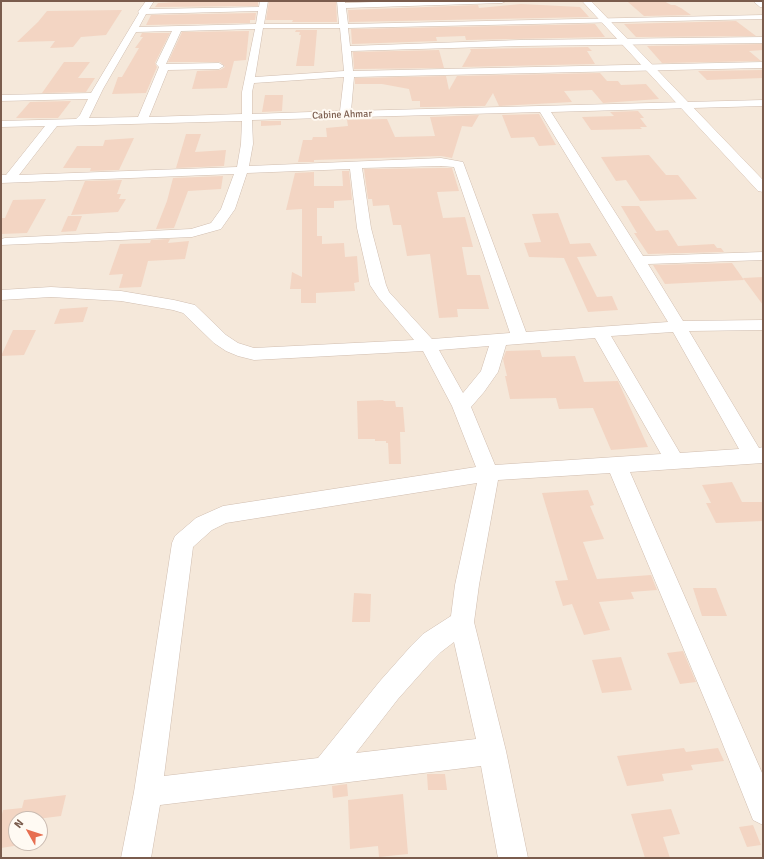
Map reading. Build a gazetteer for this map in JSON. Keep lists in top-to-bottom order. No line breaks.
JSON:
{"streets":{"street":["Cabine Ahmar"]},"north":"top left"}
